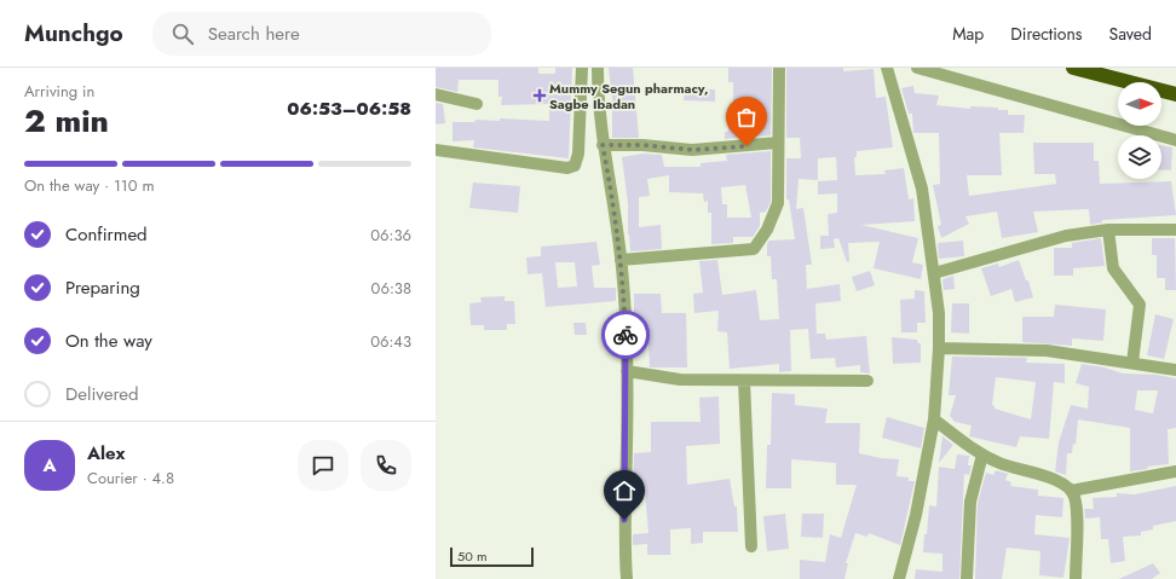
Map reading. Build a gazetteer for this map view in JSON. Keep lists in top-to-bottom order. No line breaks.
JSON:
{"places":{"health":["Mummy Segun pharmacy, Sagbe Ibadan"]},"scale_bar":"50 m","north":"right","page":{"header":"Munchgo","search":"Search here","nav":["Map","Directions","Saved"],"heading":["2 min","Arriving in","06:53–06:58"],"panel":["Alex","Courier · 4.8"],"bar":"On the way · 110 m","list":[["Confirmed","06:36"],["Preparing","06:38"],["On the way","06:43"],"Delivered"],"round":"A","scale":"50 m"}}
